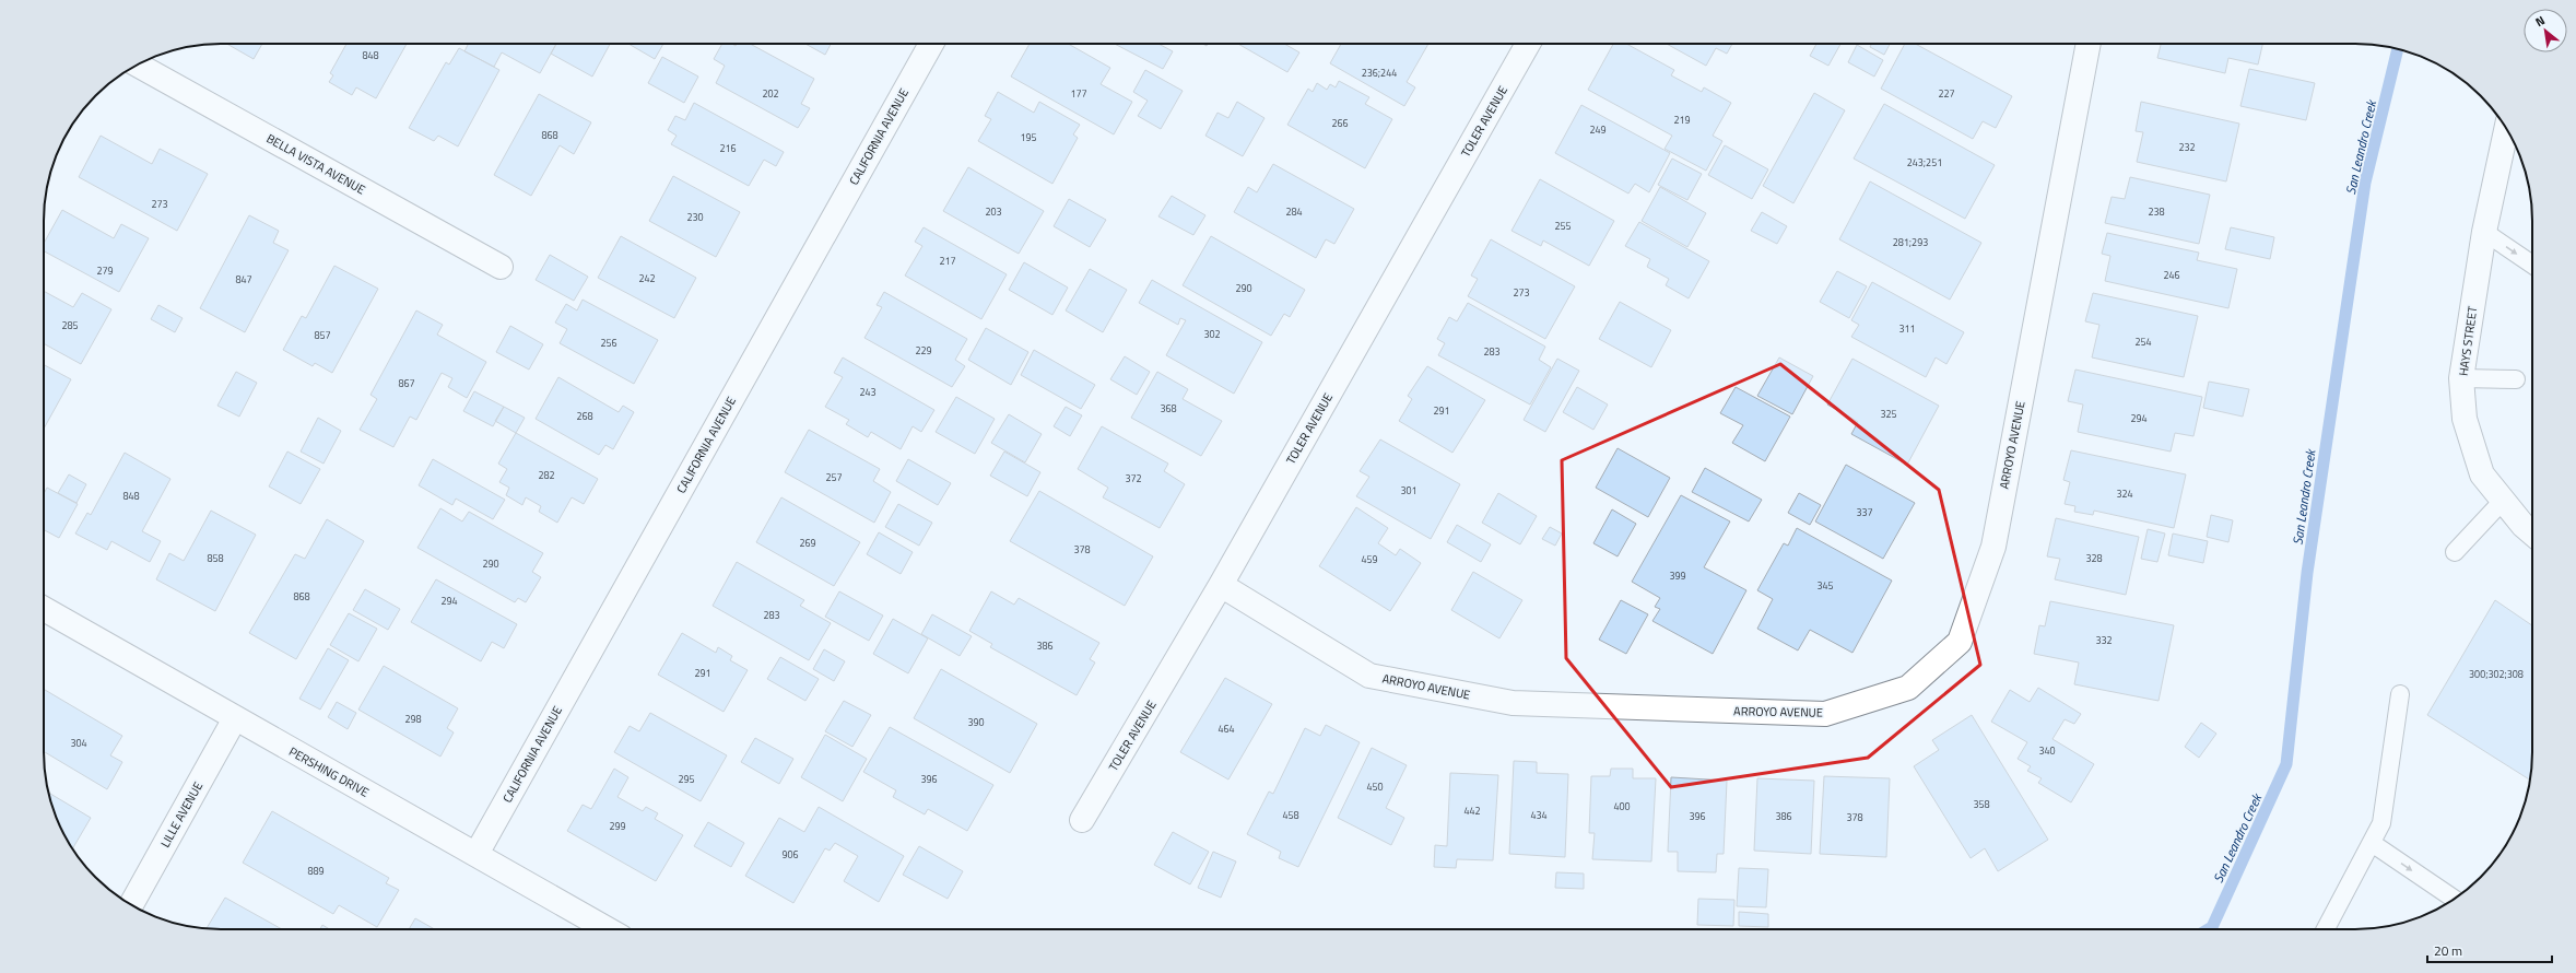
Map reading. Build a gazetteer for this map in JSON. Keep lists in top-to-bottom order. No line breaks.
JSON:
{"streets":{"street":["TOLER AVENUE","CALIFORNIA AVENUE","BELLA VISTA AVENUE","HAYS STREET","ARROYO AVENUE","PERSHING DRIVE","LILLE AVENUE"]},"crossings":[["TOLER AVENUE","ARROYO AVENUE"],["CALIFORNIA AVENUE","PERSHING DRIVE"],["PERSHING DRIVE","LILLE AVENUE"]],"water":["San Leandro Creek"],"house_numbers":["848","236;244","202","177","227","219","266","249","868","195","232","216","243;251","273","203","284","238","230","255","281;293","217","279","246","242","847","290","273","285","311","302","857","254","256","229","283","867","243","368","291","325","268","294","282","257","372","301","324","848","337","269","378","858","328","459","290","399","345","868","294","283","332","386","291","300;302;308","298","390","464","304","340","295","396","450","358","400","442","458","434","396","386","378","299","906","889"],"scale_bar":"20 m","north":"top left"}
